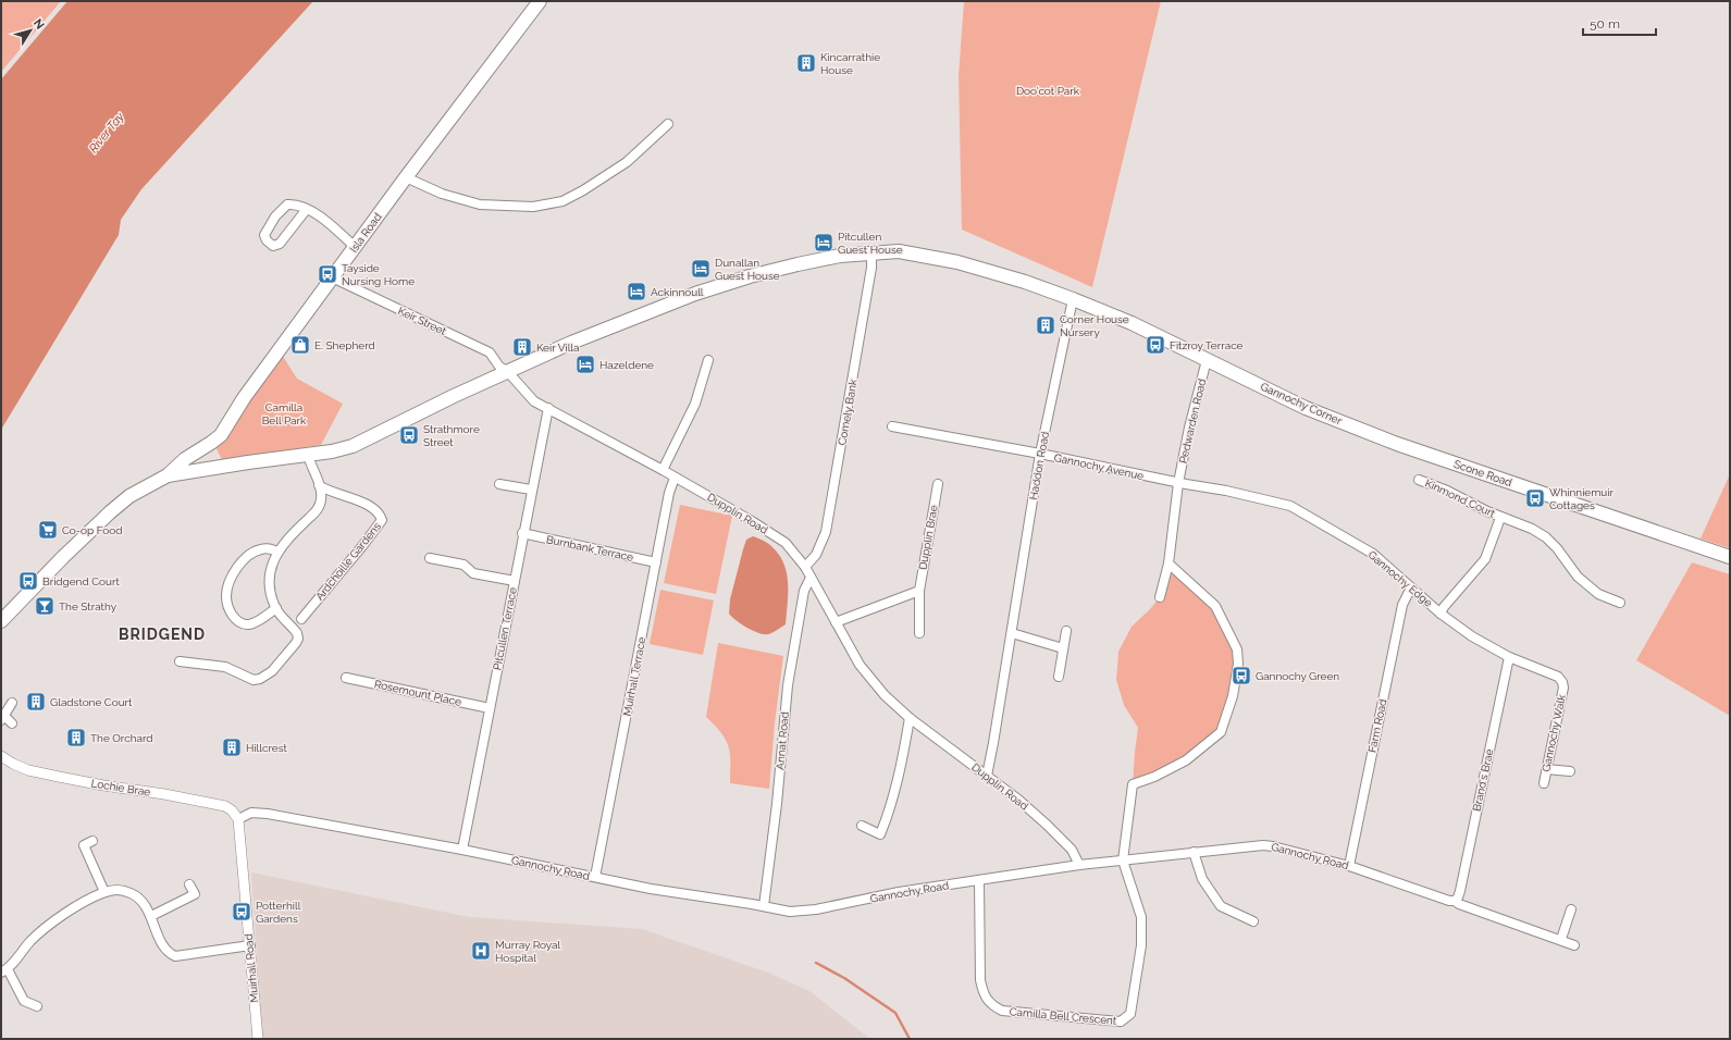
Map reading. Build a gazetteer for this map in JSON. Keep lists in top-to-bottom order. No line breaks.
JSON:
{"streets":{"main road":["Isla Road","Gannochy Corner","Scone Road"],"street":["Keir Street","Comely Bank","Pedwarden Road","Haddon Road","Gannochy Avenue","Kinmond Court","Dupplin Road","Dupplin Brae","Burnbank Terrace","Ardchoille Gardens","Gannochy Edge","Pitcullen Terrace","Muirhall Terrace","Rosemount Place","Farm Road","Gannochy Walk","Annat Road","Brand's Brae","Lochie Brae","Gannochy Road","Muirhall Road","Camilla Bell Crescent"]},"crossings":[["Isla Road","Keir Street"],["Keir Street","Dupplin Road"],["Gannochy Corner","Pedwarden Road"],["Gannochy Corner","Scone Road"],["Comely Bank","Dupplin Road"],["Pedwarden Road","Gannochy Avenue"],["Pedwarden Road","Gannochy Edge"],["Haddon Road","Gannochy Avenue"],["Haddon Road","Dupplin Road"],["Gannochy Avenue","Gannochy Edge"],["Kinmond Court","Gannochy Edge"],["Dupplin Road","Pitcullen Terrace"],["Dupplin Road","Muirhall Terrace"],["Dupplin Road","Annat Road"],["Dupplin Road","Gannochy Road"],["Burnbank Terrace","Pitcullen Terrace"],["Burnbank Terrace","Muirhall Terrace"],["Gannochy Edge","Farm Road"],["Gannochy Edge","Gannochy Walk"],["Gannochy Edge","Brand's Brae"],["Pitcullen Terrace","Rosemount Place"],["Pitcullen Terrace","Gannochy Road"],["Muirhall Terrace","Gannochy Road"],["Farm Road","Gannochy Road"],["Annat Road","Gannochy Road"],["Brand's Brae","Gannochy Road"],["Lochie Brae","Gannochy Road"],["Lochie Brae","Muirhall Road"],["Gannochy Road","Muirhall Road"],["Gannochy Road","Camilla Bell Crescent"]],"districts":["BRIDGEND"],"water":["River Tay"],"parks":["Doo'cot Park","Camilla Bell Park"],"places":{"building":["Kincarrathie House","Corner House Nursery","Keir Villa","Gladstone Court","The Orchard","Hillcrest"],"hotel":["Pitcullen Guest House","Dunallan Guest House","Ackinnoull","Hazeldene"],"bus stop":["Tayside Nursing Home","Fitzroy Terrace","Strathmore Street","Whinniemuir Cottages","Bridgend Court","Gannochy Green","Potterhill Gardens"],"shop":["E. Shepherd"],"supermarket":["Co-op Food"],"bar":["The Strathy"],"hospital":["Murray Royal Hospital"]},"scale_bar":"50 m","north":"top right"}
